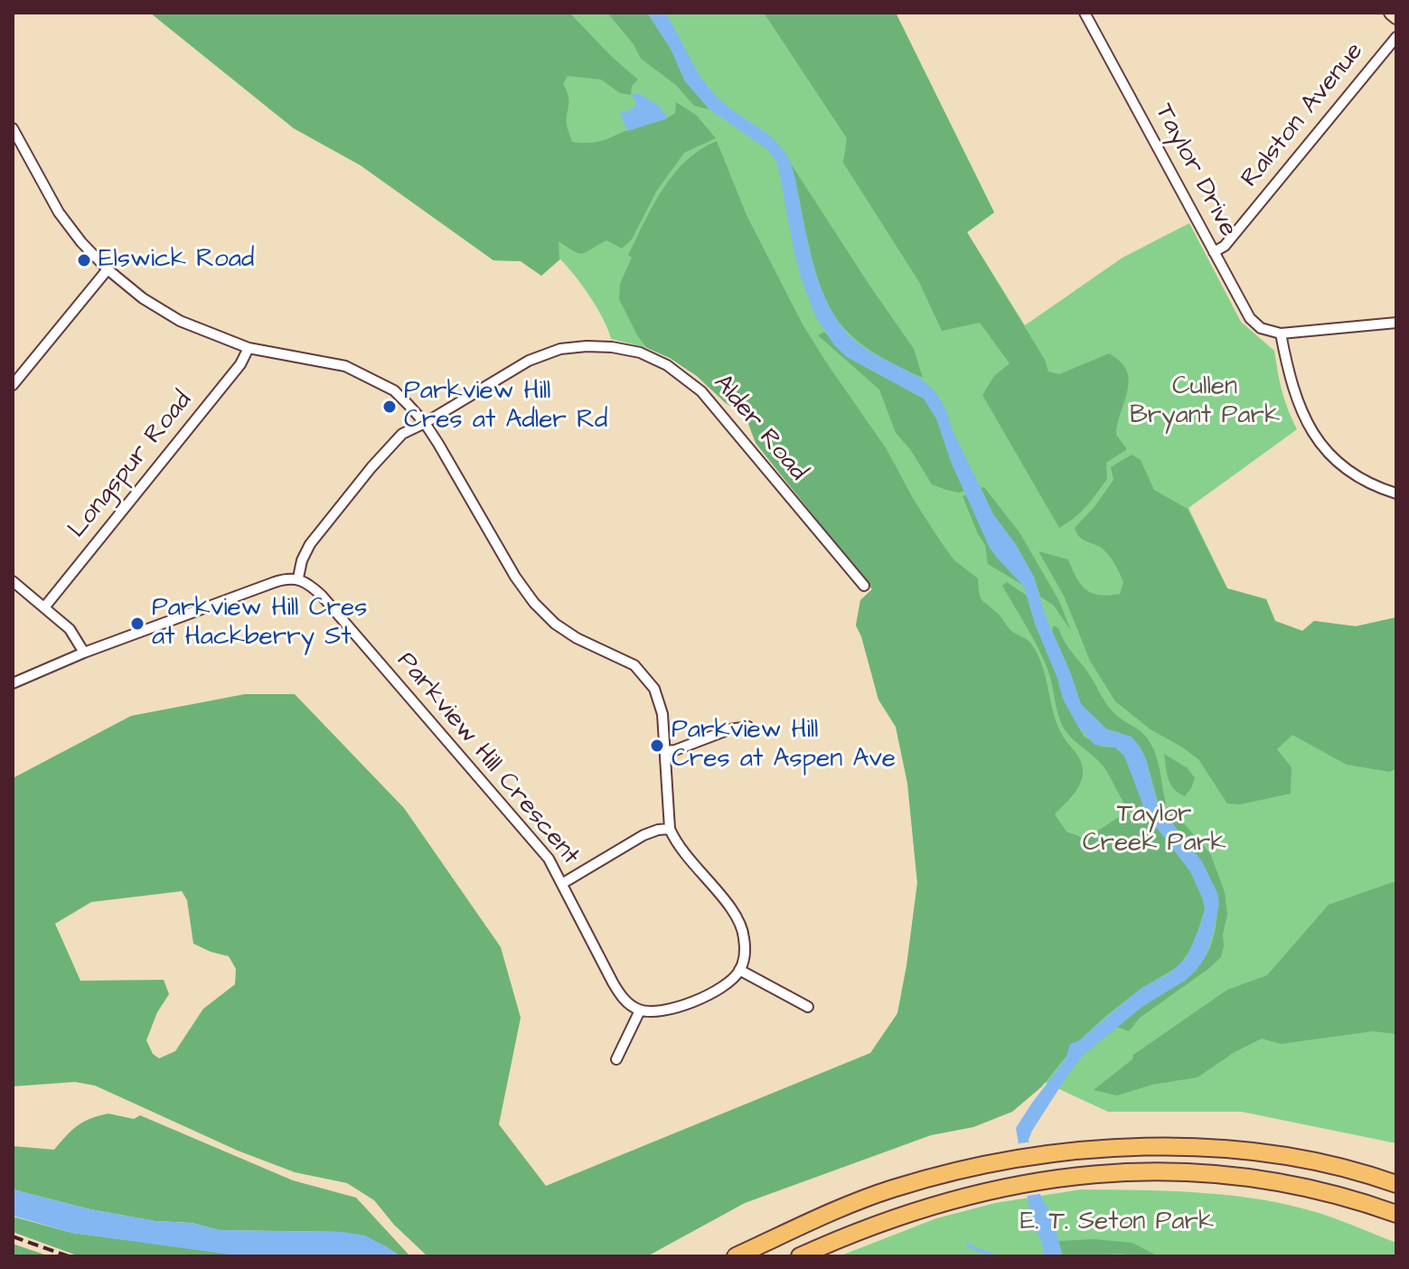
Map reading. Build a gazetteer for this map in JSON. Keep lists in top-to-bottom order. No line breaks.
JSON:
{"streets":{"street":["Ralston Avenue","Taylor Drive","Alder Road","Longspur Road","Parkview Hill Crescent"]},"crossings":[["Ralston Avenue","Taylor Drive"],["Alder Road","Parkview Hill Crescent"]],"parks":["Cullen Bryant Park","Taylor Creek Park","E. T. Seton Park"],"places":["Elswick Road","Parkview Hill Cres at Adler Rd","Parkview Hill Cres at Hackberry St","Parkview Hill Cres at Aspen Ave"]}
